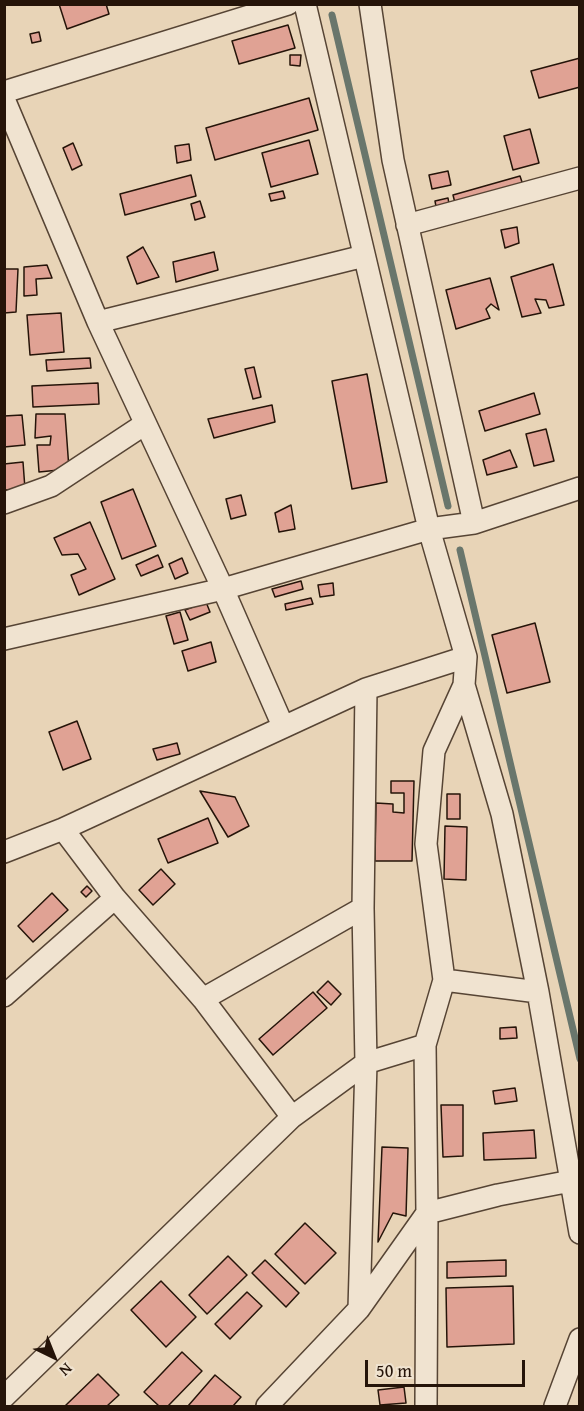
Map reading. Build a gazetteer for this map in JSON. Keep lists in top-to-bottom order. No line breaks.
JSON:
{"scale_bar":"50 m","north":"bottom right"}
